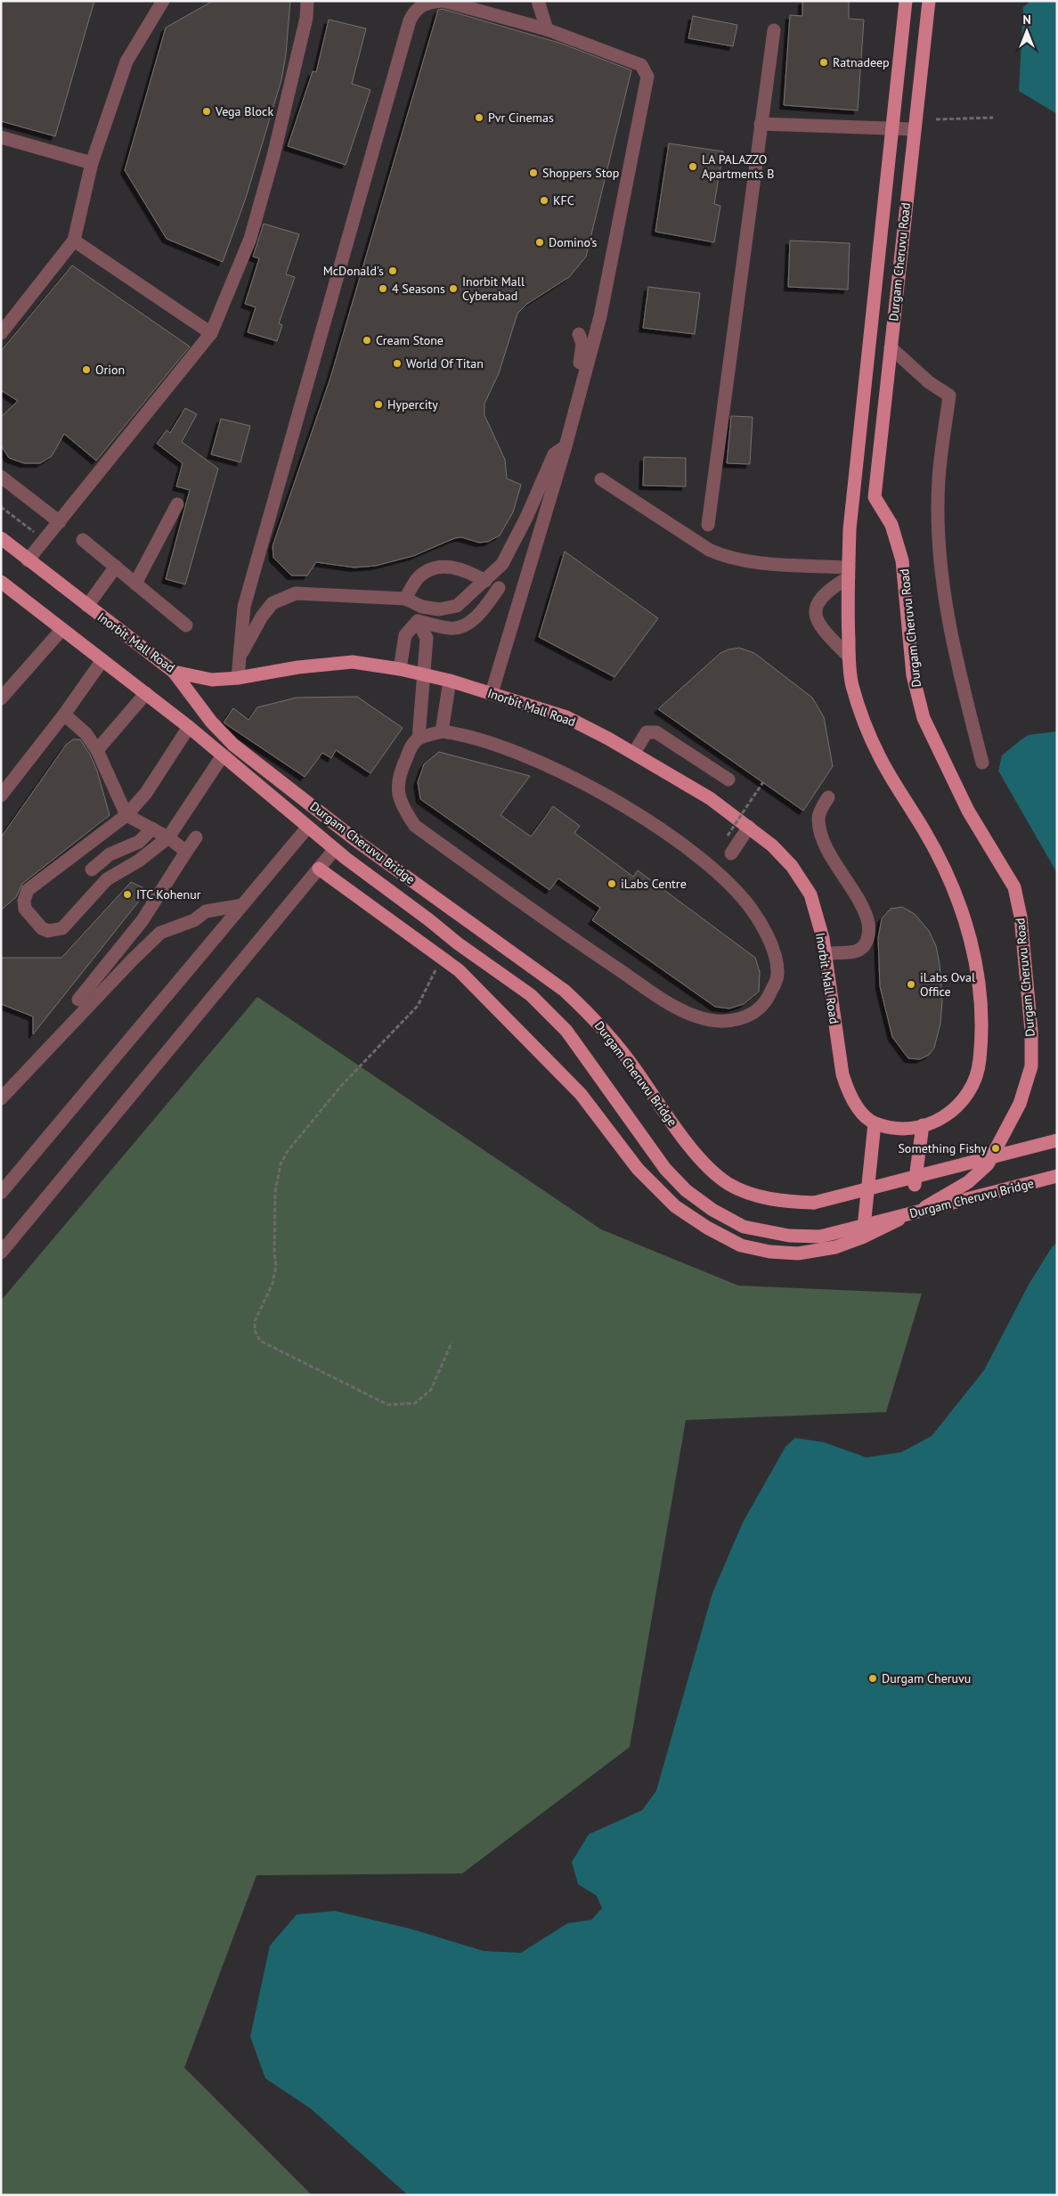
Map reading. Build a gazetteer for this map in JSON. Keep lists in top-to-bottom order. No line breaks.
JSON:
{"streets":{"main road":["Durgam Cheruvu Road","Inorbit Mall Road","Durgam Cheruvu Bridge"]},"crossings":[["Durgam Cheruvu Road","Inorbit Mall Road"],["Inorbit Mall Road","Durgam Cheruvu Bridge"]],"places":["Ratnadeep","Vega Block","Pvr Cinemas","LA PALAZZO Apartments B","Shoppers Stop","KFC","Domino's","McDonald's","4 Seasons","Inorbit Mall Cyberabad","Cream Stone","World Of Titan","Orion","Hypercity","iLabs Centre","ITC Kohenur","iLabs Oval Office","Something Fishy","Durgam Cheruvu"],"north":"top"}
